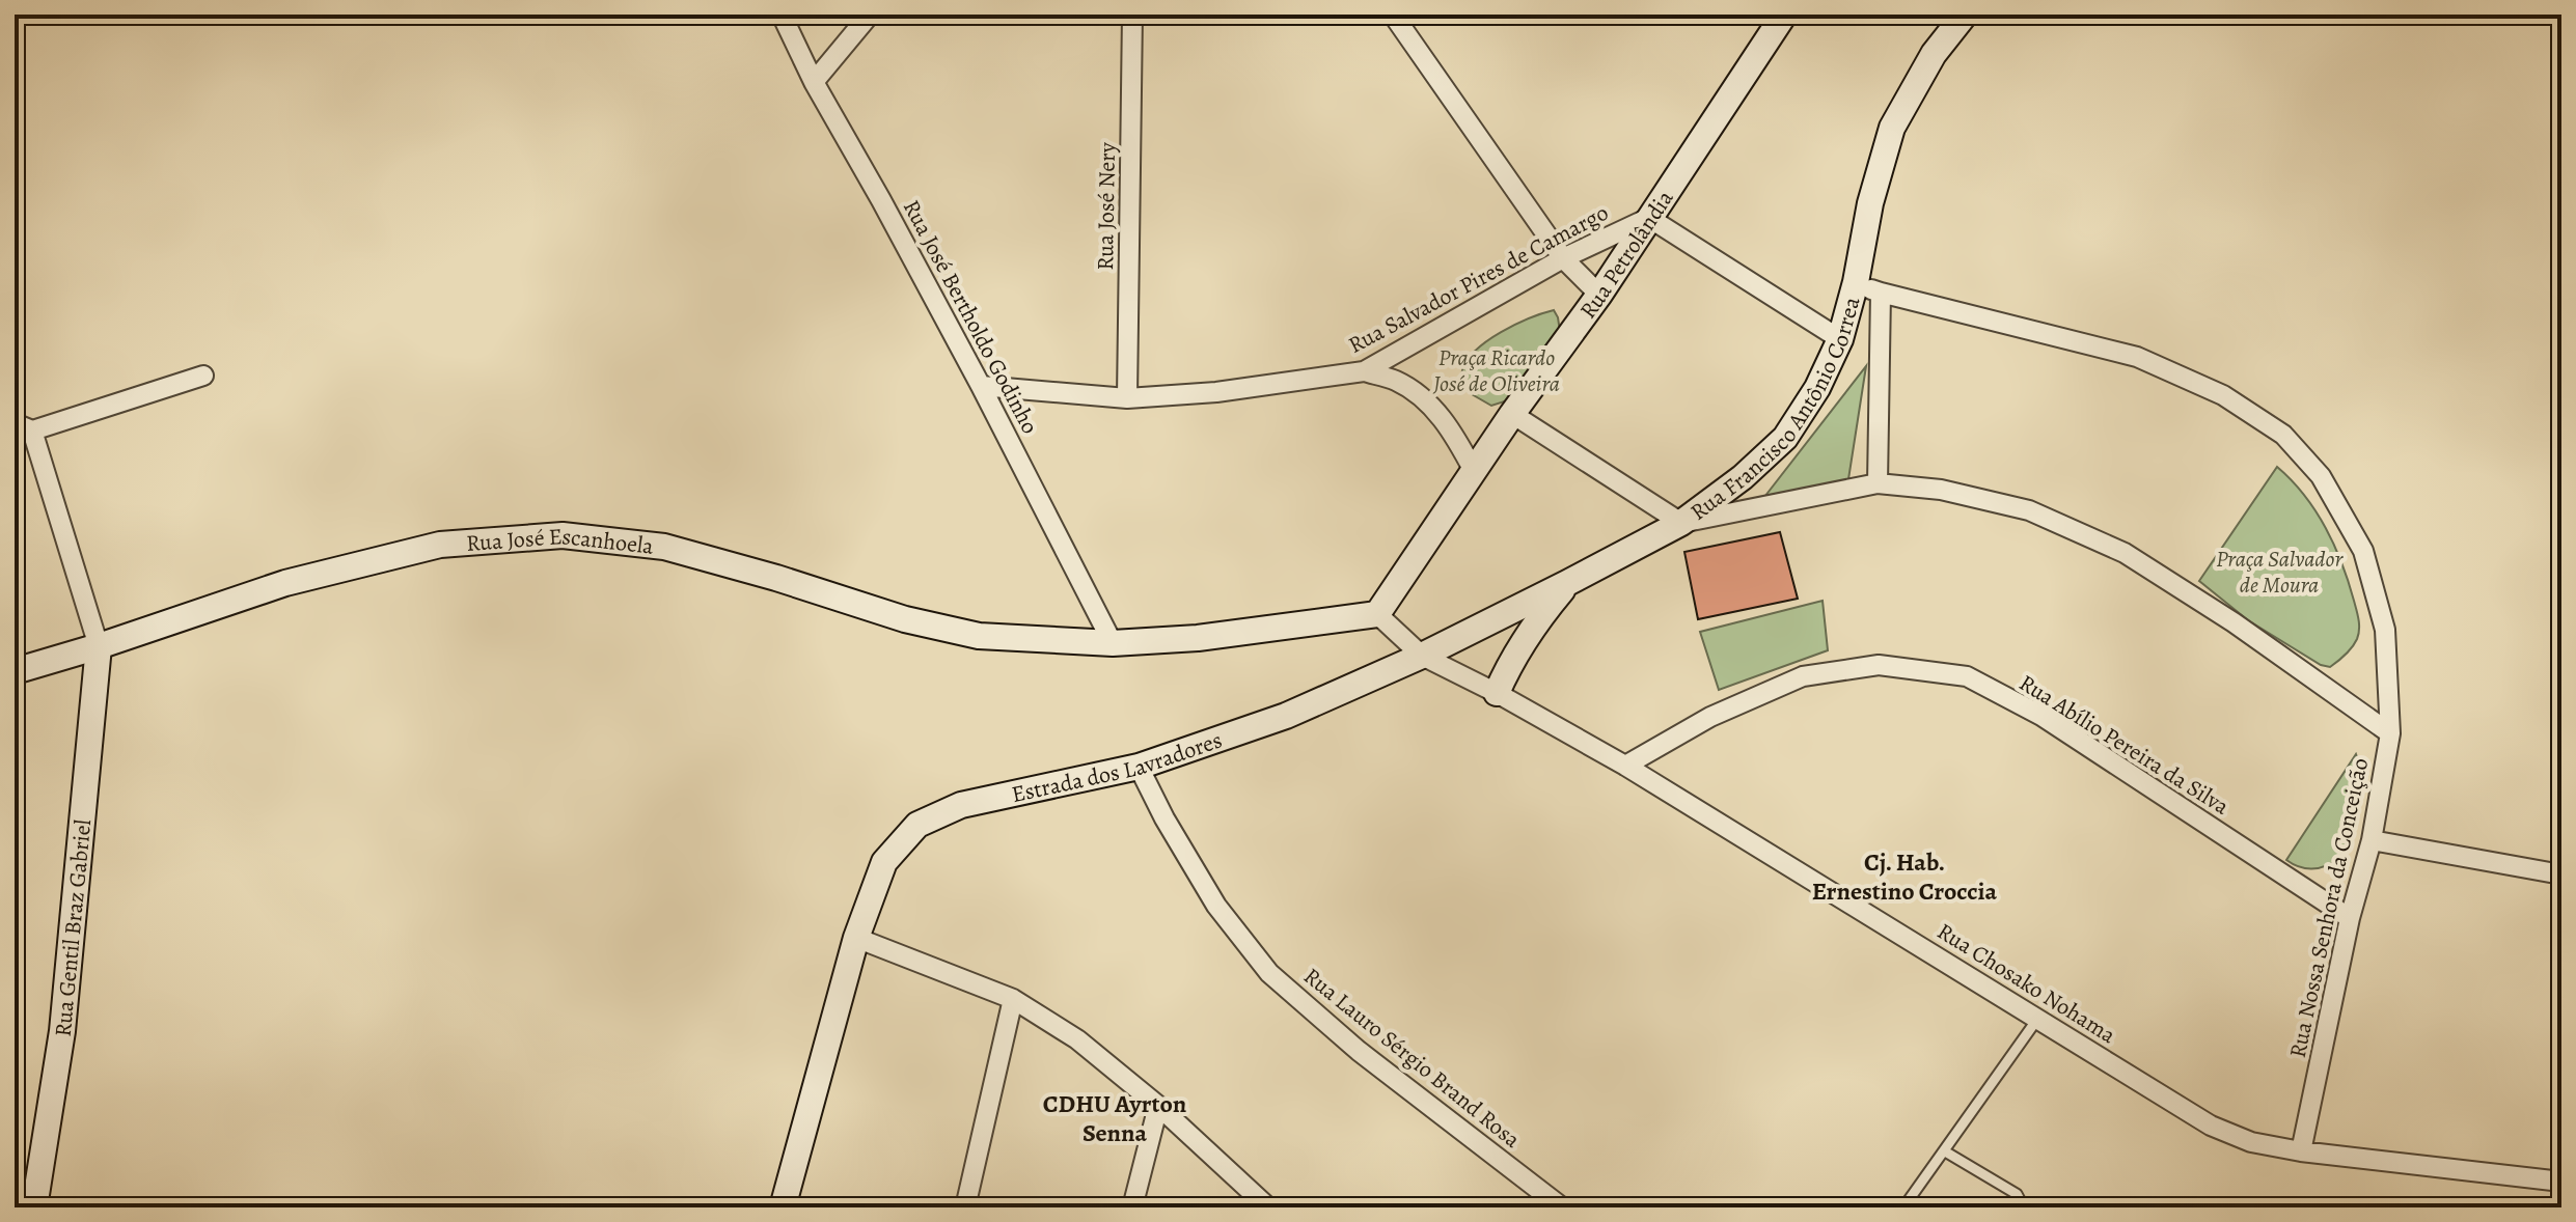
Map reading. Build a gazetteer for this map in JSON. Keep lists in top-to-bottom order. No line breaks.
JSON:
{"streets":{"street":["Rua José Nery","Rua Petrolândia","Rua Salvador Pires de Camargo","Rua José Bertholdo Godinho","Rua Francisco Antônio Correa","Rua José Escanhoela","Rua Abílio Pereira da Silva","Estrada dos Lavradores","Rua Nossa Senhora da Conceição","Rua Gentil Braz Gabriel","Rua Chosako Nohama","Rua Lauro Sérgio Brand Rosa"]},"crossings":[["Rua José Nery","Rua Salvador Pires de Camargo"],["Rua Petrolândia","Rua Salvador Pires de Camargo"],["Rua Petrolândia","Rua José Escanhoela"],["Rua Petrolândia","Rua Chosako Nohama"],["Rua Salvador Pires de Camargo","Rua José Bertholdo Godinho"],["Rua José Bertholdo Godinho","Rua José Escanhoela"],["Rua Francisco Antônio Correa","Estrada dos Lavradores"],["Rua Francisco Antônio Correa","Rua Nossa Senhora da Conceição"],["Rua José Escanhoela","Rua Gentil Braz Gabriel"],["Rua José Escanhoela","Rua Chosako Nohama"],["Rua Abílio Pereira da Silva","Rua Nossa Senhora da Conceição"],["Rua Abílio Pereira da Silva","Rua Chosako Nohama"],["Estrada dos Lavradores","Rua Chosako Nohama"],["Estrada dos Lavradores","Rua Lauro Sérgio Brand Rosa"],["Rua Nossa Senhora da Conceição","Rua Chosako Nohama"]],"districts":["Cj. Hab. Ernestino Croccia","CDHU Ayrton Senna"],"parks":["Praça Ricardo José de Oliveira","Praça Salvador de Moura"]}
